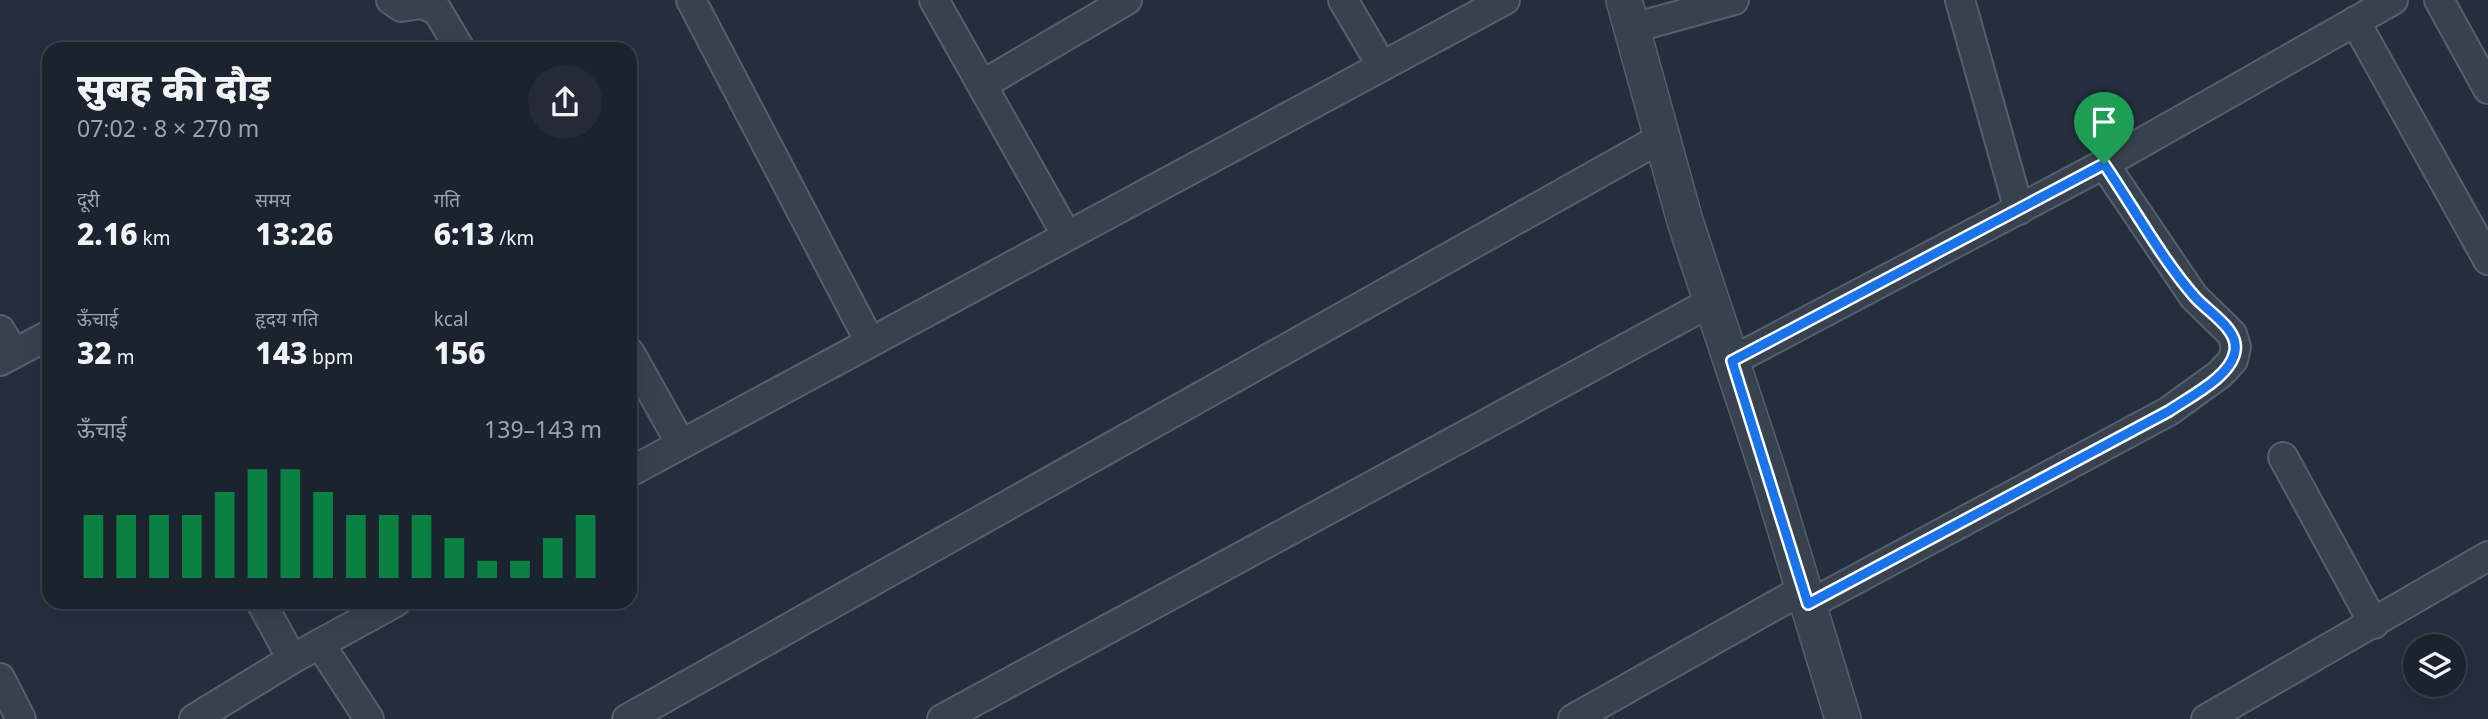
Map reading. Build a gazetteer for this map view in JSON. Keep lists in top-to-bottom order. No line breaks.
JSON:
{"page":{"heading":["सुबह की दौड़","07:02 · 8 × 270 m"],"stats":[["दूरी","2.16 km"],["समय","13:26"],["गति","6:13 /km"],["ऊँचाई","32 m"],["हृदय गति","143 bpm"],["kcal","156"]],"chart":["ऊँचाई","139–143 m"]}}
